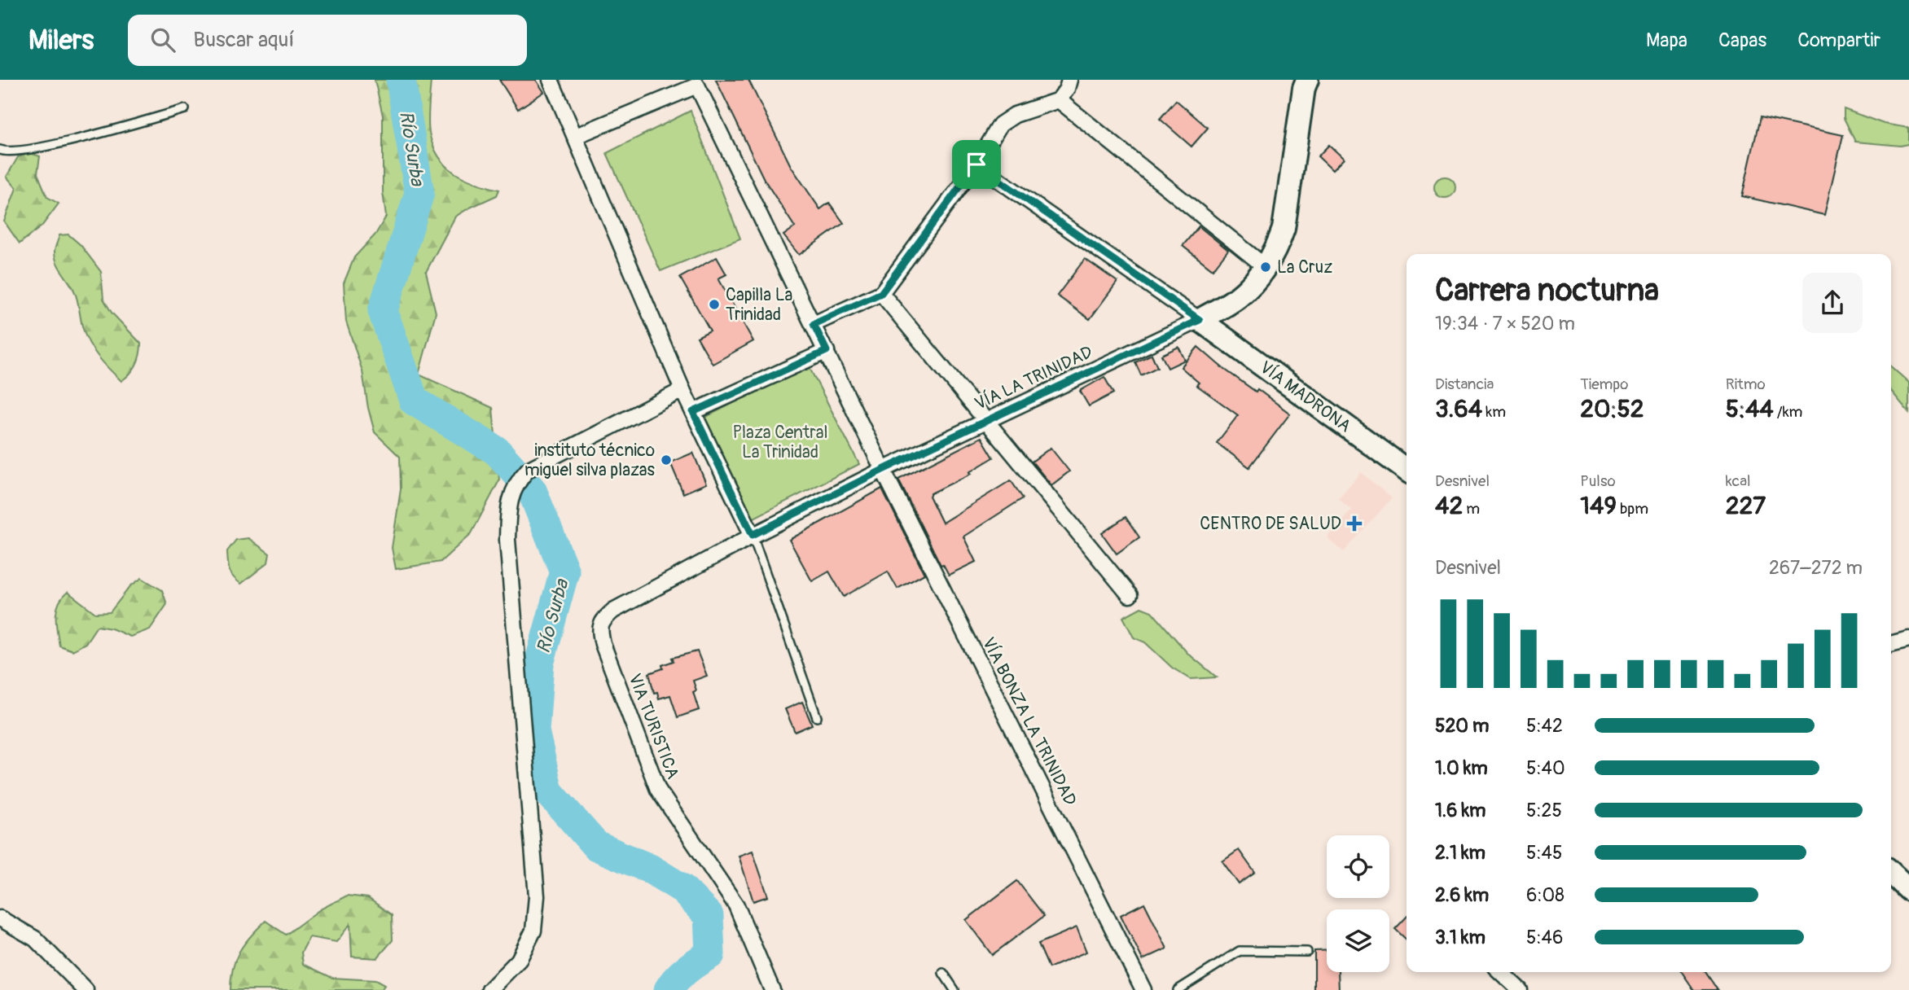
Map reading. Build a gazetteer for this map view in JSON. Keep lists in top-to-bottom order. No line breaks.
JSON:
{"streets":{"street":["VÍA LA TRINIDAD","VÍA MADRONA","VÍA BONZA LA TRINIDAD","VIA TURISTICA"]},"crossings":[["VÍA LA TRINIDAD","VÍA MADRONA"],["VÍA LA TRINIDAD","VÍA BONZA LA TRINIDAD"],["VÍA LA TRINIDAD","VIA TURISTICA"]],"water":["Río Surba"],"parks":["Plaza Central La Trinidad"],"places":{"other":["La Cruz","Capilla La Trinidad","instituto técnico miguel silva plazas"],"health":["CENTRO DE SALUD"]},"page":{"header":"Milers","search":"Buscar aquí","nav":["Mapa","Capas","Compartir"],"heading":["Carrera nocturna","19:34 · 7 × 520 m"],"stats":[["Distancia","3.64 km"],["Tiempo","20:52"],["Ritmo","5:44 /km"],["Desnivel","42 m"],["Pulso","149 bpm"],["kcal","227"]],"chart":["Desnivel","267–272 m"],"list":[{"name":"520 m","note":"5:42"},{"name":"1.0 km","note":"5:40"},{"name":"1.6 km","note":"5:25"},{"name":"2.1 km","note":"5:45"},{"name":"2.6 km","note":"6:08"},{"name":"3.1 km","note":"5:46"}]}}
